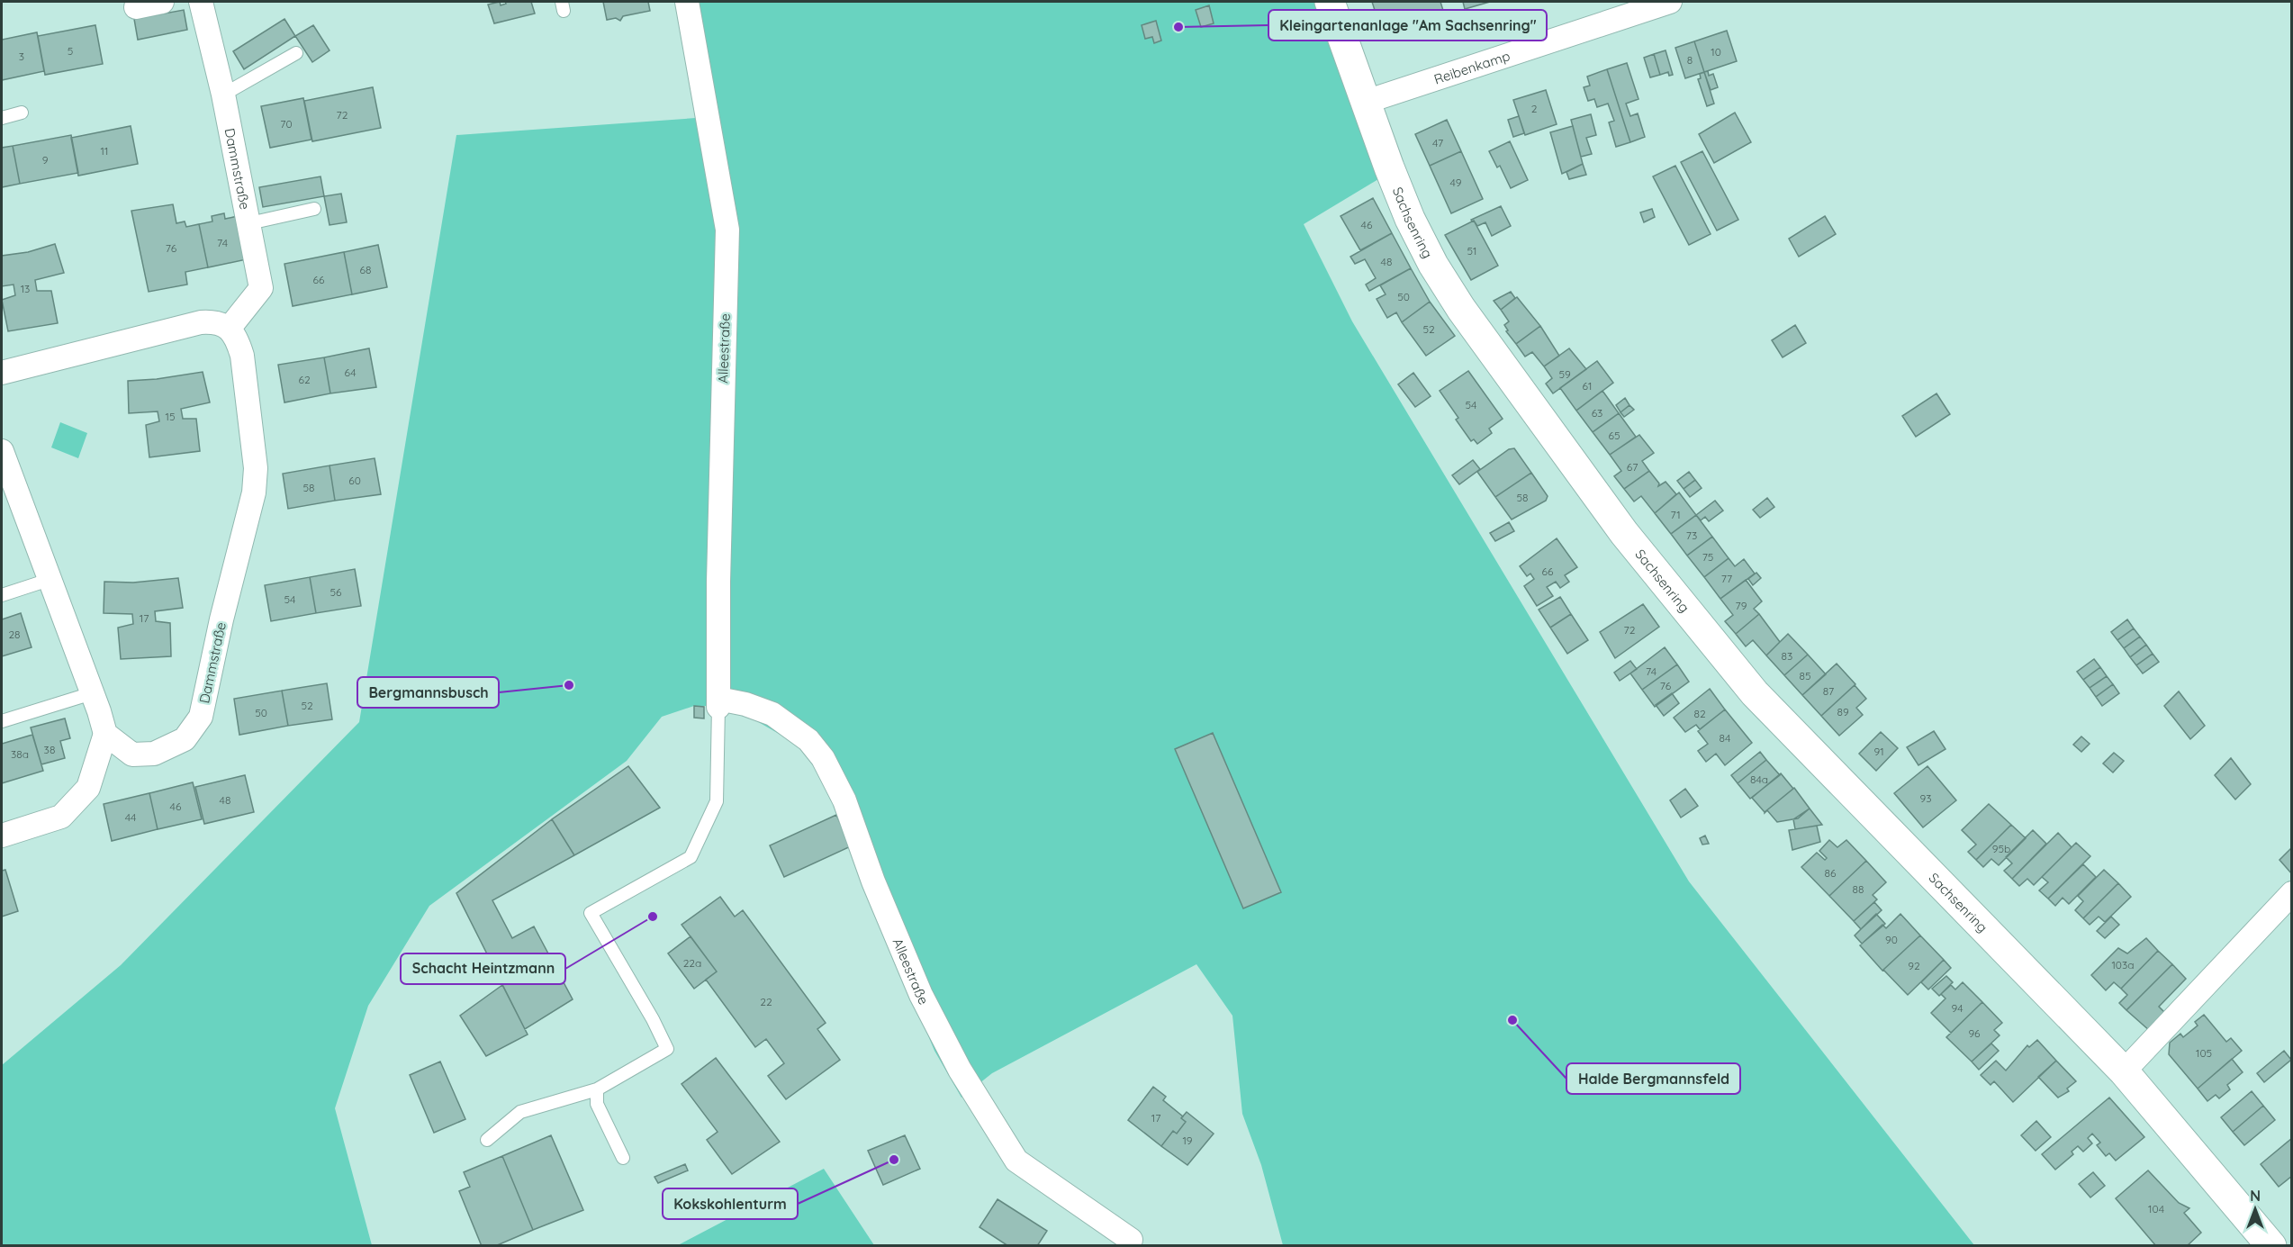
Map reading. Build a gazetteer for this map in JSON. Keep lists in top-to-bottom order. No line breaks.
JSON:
{"streets":{"street":["Reibenkamp","Dammstraße","Sachsenring","Alleestraße"]},"crossings":[["Reibenkamp","Sachsenring"]],"places":["Kleingartenanlage \"Am Sachsenring\"","Bergmannsbusch","Schacht Heintzmann","Halde Bergmannsfeld","Kokskohlenturm"],"house_numbers":["5","10","3","8","2","72","70","47","11","9","49","46","74","76","51","48","68","66","13","50","52","64","59","62","61","54","63","15","65","67","60","58","58","71","73","75","66","77","56","54","79","17","72","28","83","74","85","76","87","52","89","50","82","84","38","91","38a","84a","93","48","46","44","95b","86","88","90","22a","103a","92","22","94","96","105","17","19","104"],"north":"top"}
